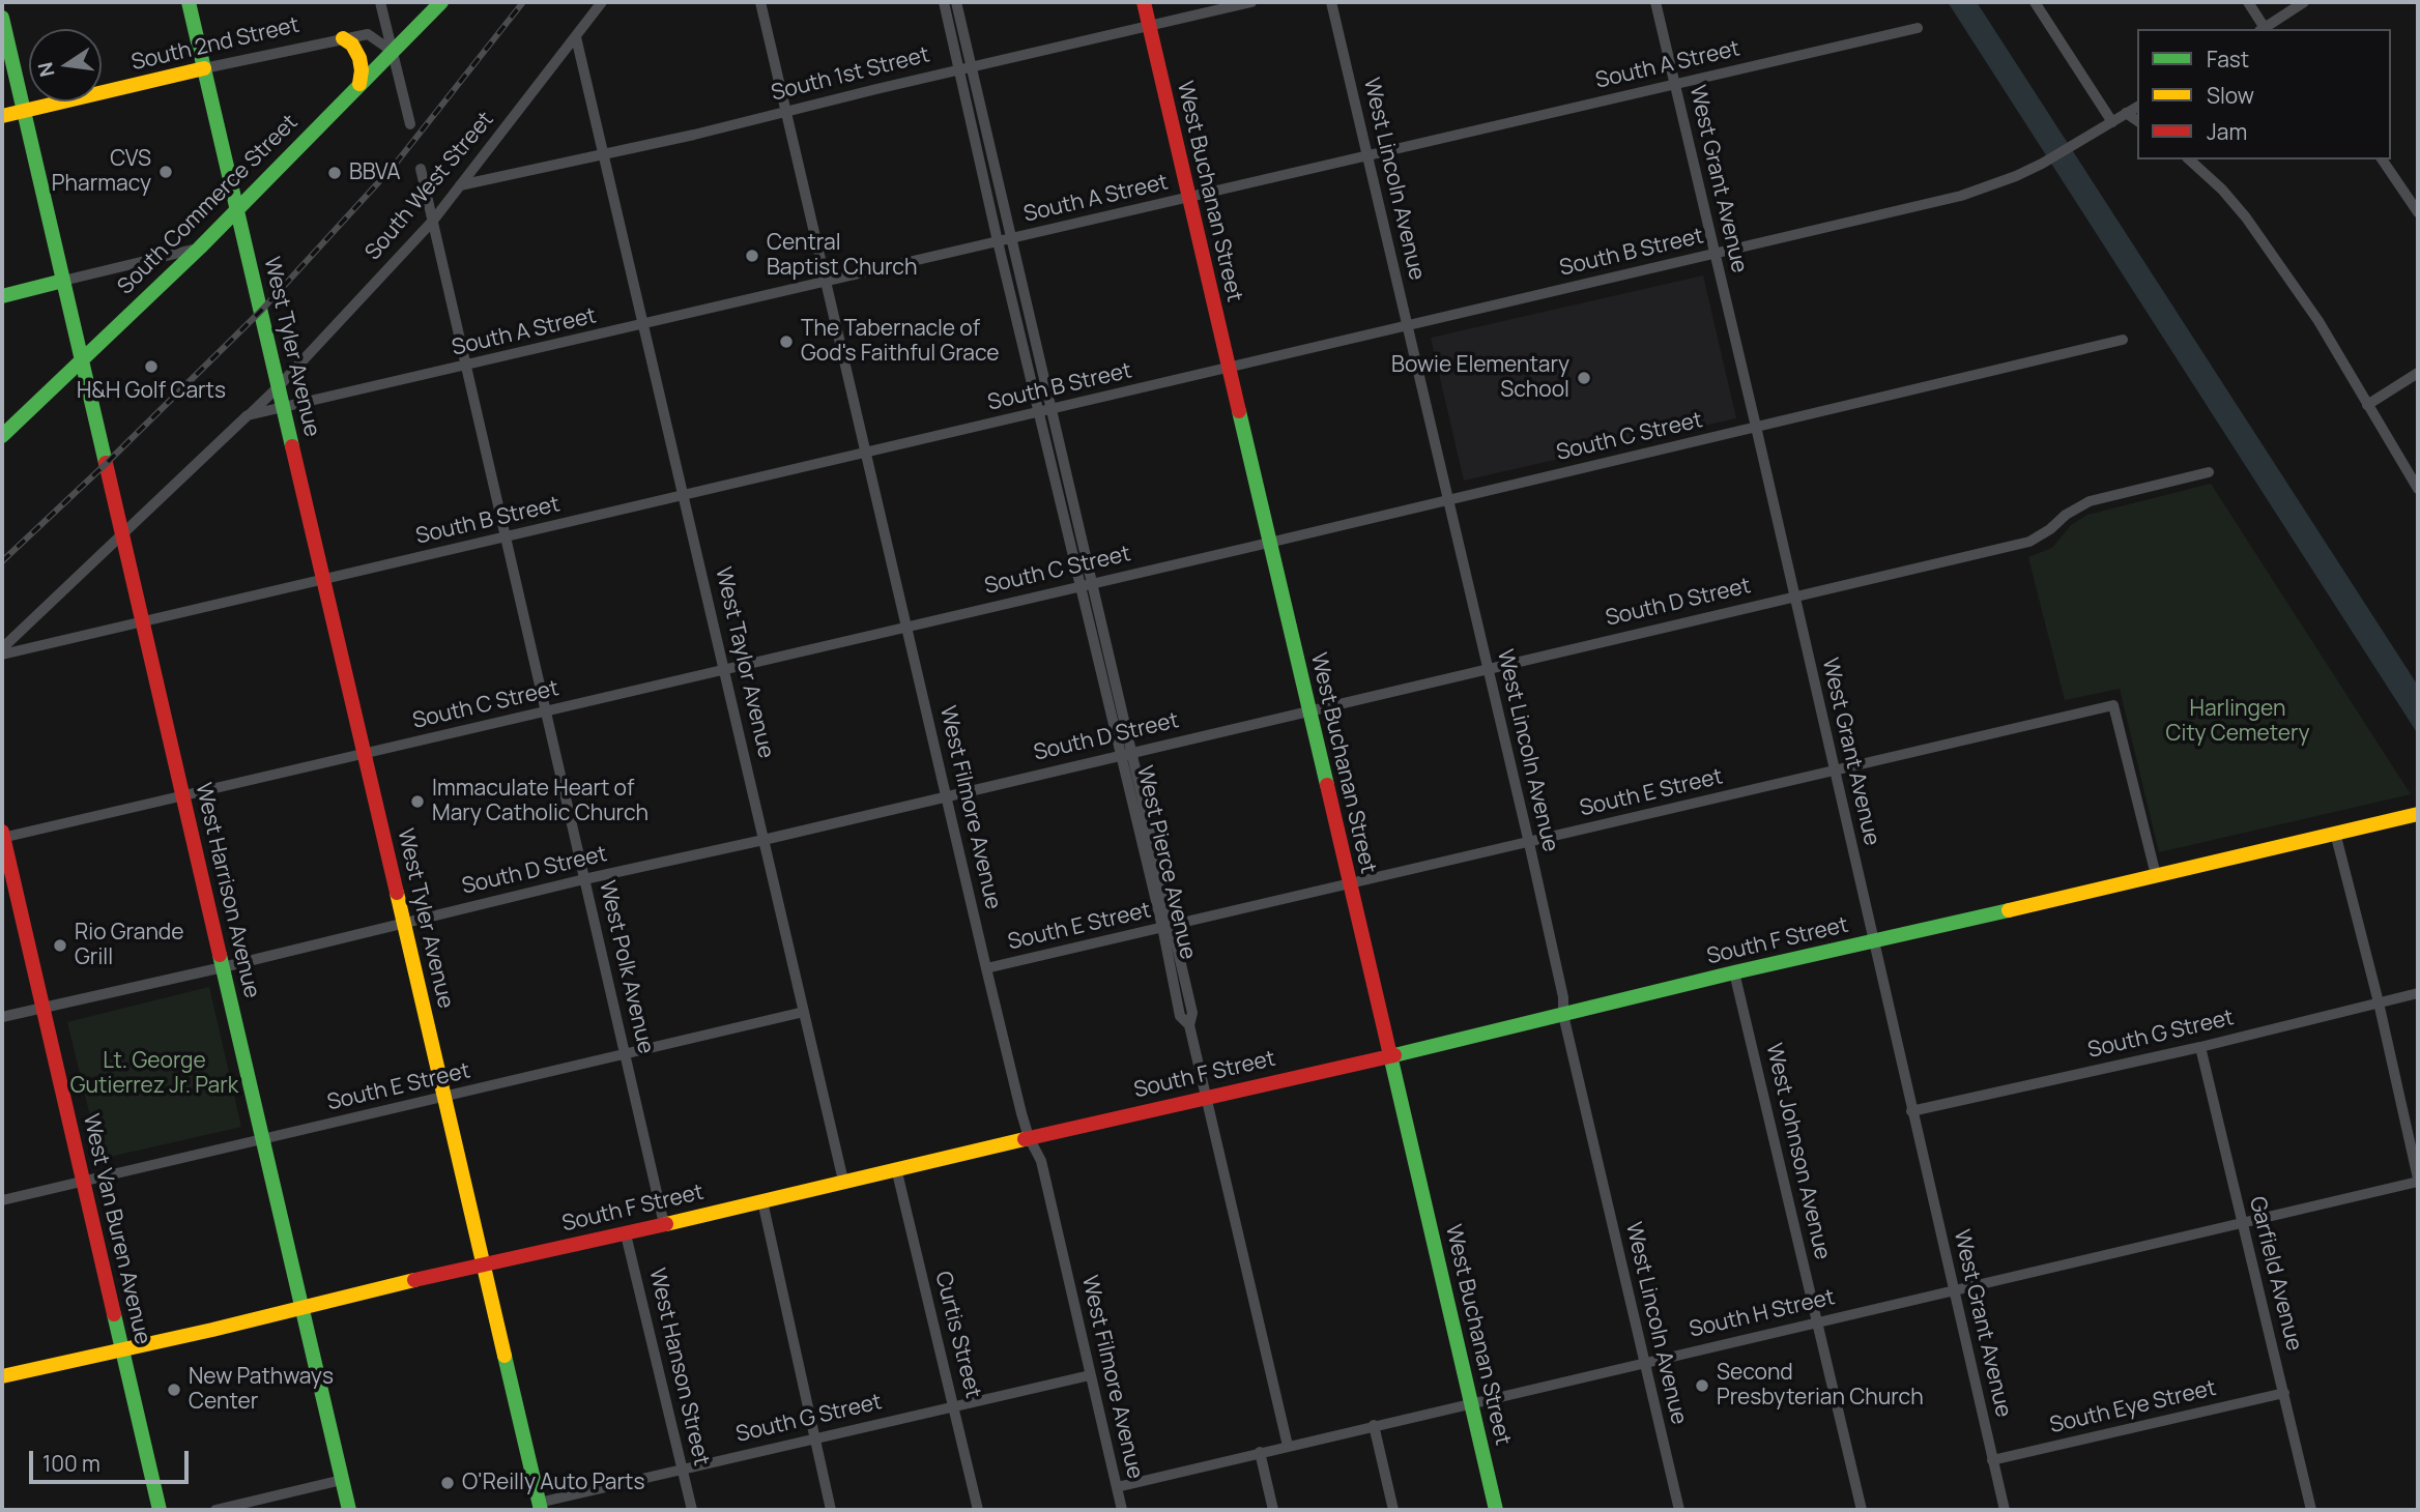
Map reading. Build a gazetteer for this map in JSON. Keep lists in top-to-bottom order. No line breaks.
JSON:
{"streets":{"street":["South 2nd Street","South A Street","South 1st Street","West Lincoln Avenue","West Grant Avenue","South West Street","West Buchanan Street","South Commerce Street","South B Street","West Tyler Avenue","South C Street","South D Street","West Taylor Avenue","South E Street","West Filmore Avenue","West Pierce Avenue","West Harrison Avenue","South F Street","West Polk Avenue","South G Street","West Johnson Avenue","West Van Buren Avenue","Garfield Avenue","South H Street","Curtis Street","West Hanson Street","South Eye Street"]},"crossings":[["South 2nd Street","South Commerce Street"],["South 2nd Street","West Tyler Avenue"],["South 2nd Street","West Harrison Avenue"],["South A Street","West Lincoln Avenue"],["South A Street","West Grant Avenue"],["South A Street","West Buchanan Street"],["South A Street","West Tyler Avenue"],["South A Street","West Taylor Avenue"],["South A Street","West Filmore Avenue"],["South A Street","West Pierce Avenue"],["South A Street","West Polk Avenue"],["South 1st Street","South West Street"],["South 1st Street","West Buchanan Street"],["South 1st Street","West Taylor Avenue"],["South 1st Street","West Filmore Avenue"],["South 1st Street","West Pierce Avenue"],["West Lincoln Avenue","South B Street"],["West Lincoln Avenue","South C Street"],["West Lincoln Avenue","South D Street"],["West Lincoln Avenue","South E Street"],["West Lincoln Avenue","South F Street"],["West Lincoln Avenue","South H Street"],["West Grant Avenue","South B Street"],["West Grant Avenue","South C Street"],["West Grant Avenue","South D Street"],["West Grant Avenue","South E Street"],["West Grant Avenue","South F Street"],["West Grant Avenue","South G Street"],["West Grant Avenue","South H Street"],["West Grant Avenue","South Eye Street"],["South West Street","West Tyler Avenue"],["South West Street","West Taylor Avenue"],["South West Street","West Polk Avenue"],["West Buchanan Street","South B Street"],["West Buchanan Street","South C Street"],["West Buchanan Street","South D Street"],["West Buchanan Street","South E Street"],["West Buchanan Street","South F Street"],["West Buchanan Street","South H Street"],["South Commerce Street","West Tyler Avenue"],["South Commerce Street","West Harrison Avenue"],["South B Street","West Tyler Avenue"],["South B Street","West Taylor Avenue"],["South B Street","West Filmore Avenue"],["South B Street","West Pierce Avenue"],["South B Street","West Harrison Avenue"],["South B Street","West Polk Avenue"],["West Tyler Avenue","South C Street"],["West Tyler Avenue","South D Street"],["West Tyler Avenue","South E Street"],["West Tyler Avenue","South F Street"],["West Tyler Avenue","South G Street"],["South C Street","West Taylor Avenue"],["South C Street","West Filmore Avenue"],["South C Street","West Pierce Avenue"],["South C Street","West Harrison Avenue"],["South C Street","West Polk Avenue"],["South C Street","West Van Buren Avenue"],["South D Street","West Taylor Avenue"],["South D Street","West Filmore Avenue"],["South D Street","West Pierce Avenue"],["South D Street","West Harrison Avenue"],["South D Street","West Polk Avenue"],["South D Street","West Van Buren Avenue"],["West Taylor Avenue","South E Street"],["West Taylor Avenue","South F Street"],["South E Street","West Filmore Avenue"],["South E Street","West Pierce Avenue"],["South E Street","West Harrison Avenue"],["South E Street","South F Street"],["South E Street","West Polk Avenue"],["South E Street","West Van Buren Avenue"],["West Filmore Avenue","South F Street"],["West Filmore Avenue","South G Street"],["West Filmore Avenue","South H Street"],["West Pierce Avenue","South F Street"],["West Pierce Avenue","South H Street"],["West Harrison Avenue","South F Street"],["South F Street","West Polk Avenue"],["South F Street","West Johnson Avenue"],["South F Street","West Van Buren Avenue"],["South F Street","Curtis Street"],["South F Street","West Hanson Street"],["South G Street","Garfield Avenue"],["South G Street","Curtis Street"],["South G Street","West Hanson Street"],["West Johnson Avenue","South H Street"],["Garfield Avenue","South H Street"],["Garfield Avenue","South Eye Street"]],"parks":["Harlingen City Cemetery","Lt. George Gutierrez Jr. Park"],"places":["CVS Pharmacy","BBVA","Central Baptist Church","The Tabernacle of God's Faithful Grace","H&H Golf Carts","Bowie Elementary School","Immaculate Heart of Mary Catholic Church","Rio Grande Grill","Second Presbyterian Church","New Pathways Center","O'Reilly Auto Parts"],"legend":["Fast","Slow","Jam"],"scale_bar":"100 m","north":"left"}
